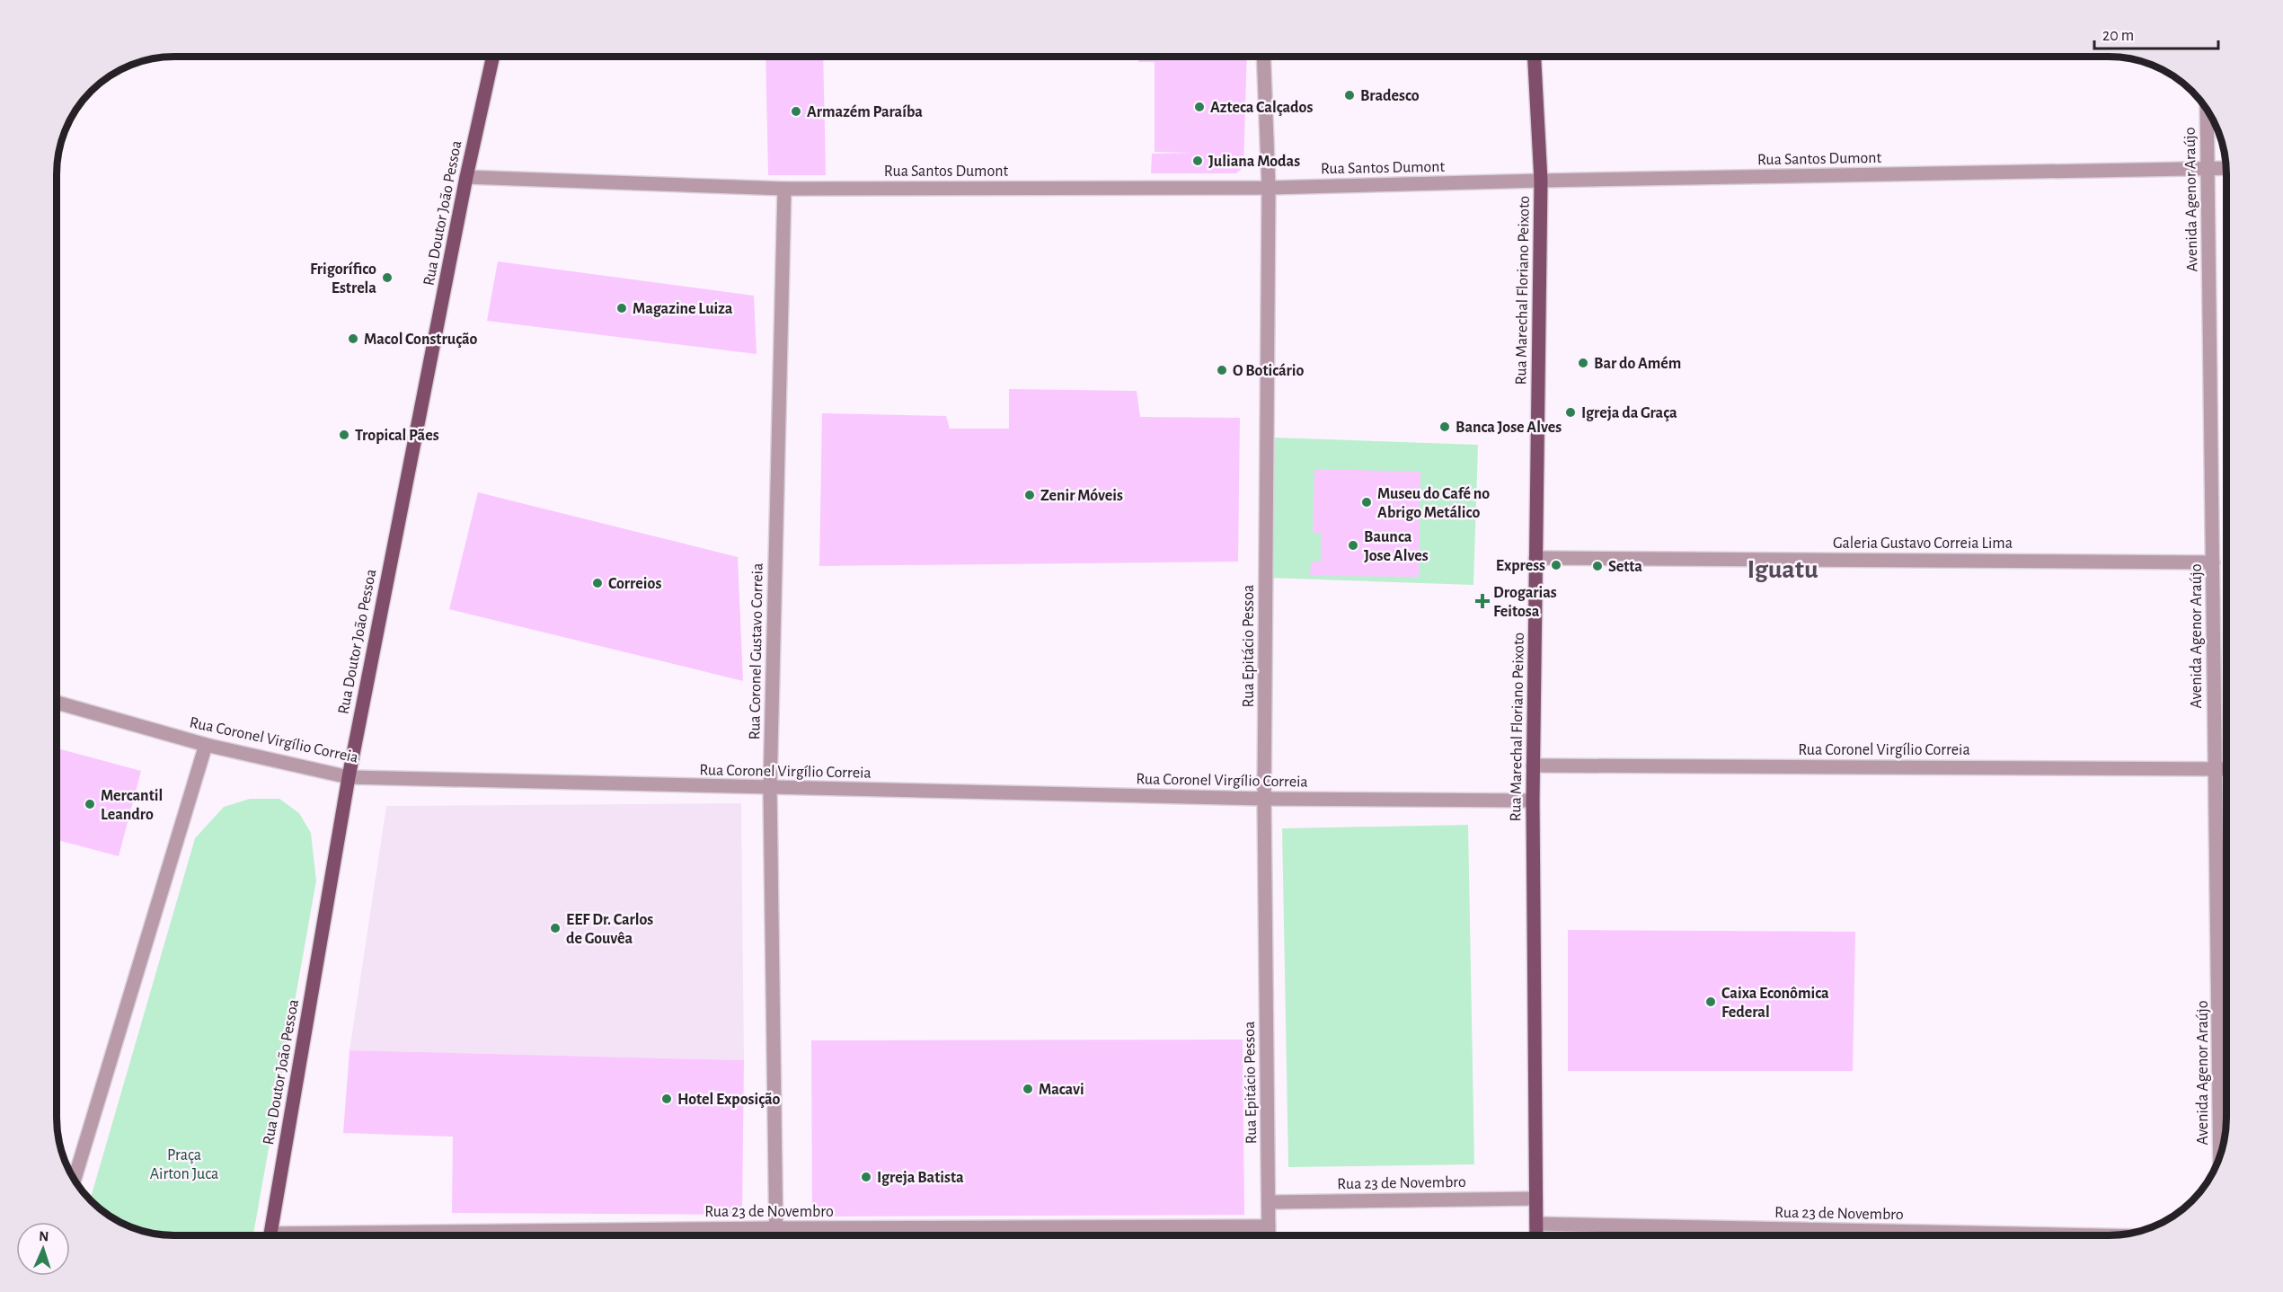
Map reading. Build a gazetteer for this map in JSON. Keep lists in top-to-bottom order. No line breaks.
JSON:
{"streets":{"main road":["Rua Doutor João Pessoa","Rua Marechal Floriano Peixoto"],"street":["Rua Santos Dumont","Avenida Agenor Araújo","Galeria Gustavo Correia Lima","Rua Epitácio Pessoa","Rua Coronel Gustavo Correia","Rua Coronel Virgílio Correia","Rua 23 de Novembro"]},"crossings":[["Rua Santos Dumont","Avenida Agenor Araújo"],["Rua Santos Dumont","Rua Doutor João Pessoa"],["Rua Santos Dumont","Rua Marechal Floriano Peixoto"],["Rua Santos Dumont","Rua Epitácio Pessoa"],["Rua Santos Dumont","Rua Coronel Gustavo Correia"],["Avenida Agenor Araújo","Galeria Gustavo Correia Lima"],["Avenida Agenor Araújo","Rua Coronel Virgílio Correia"],["Rua Doutor João Pessoa","Rua Coronel Virgílio Correia"],["Rua Marechal Floriano Peixoto","Galeria Gustavo Correia Lima"],["Rua Marechal Floriano Peixoto","Rua Coronel Virgílio Correia"],["Rua Marechal Floriano Peixoto","Rua 23 de Novembro"],["Rua Epitácio Pessoa","Rua Coronel Virgílio Correia"],["Rua Epitácio Pessoa","Rua 23 de Novembro"],["Rua Coronel Gustavo Correia","Rua Coronel Virgílio Correia"],["Rua Coronel Gustavo Correia","Rua 23 de Novembro"]],"districts":["Iguatu"],"parks":["Praça Airton Juca"],"places":{"other":["Bradesco","Azteca Calçados","Armazém Paraíba","Juliana Modas","Frigorífico Estrela","Magazine Luiza","Macol Construção","Bar do Amém","O Boticário","Igreja da Graça","Banca Jose Alves","Tropical Pães","Zenir Móveis","Museu do Café no Abrigo Metálico","Baunca Jose Alves","Express","Setta","Correios","Mercantil Leandro","EEF Dr. Carlos de Gouvêa","Caixa Econômica Federal","Macavi","Hotel Exposição","Igreja Batista"],"health":["Drogarias Feitosa"]},"scale_bar":"20 m","north":"top"}
